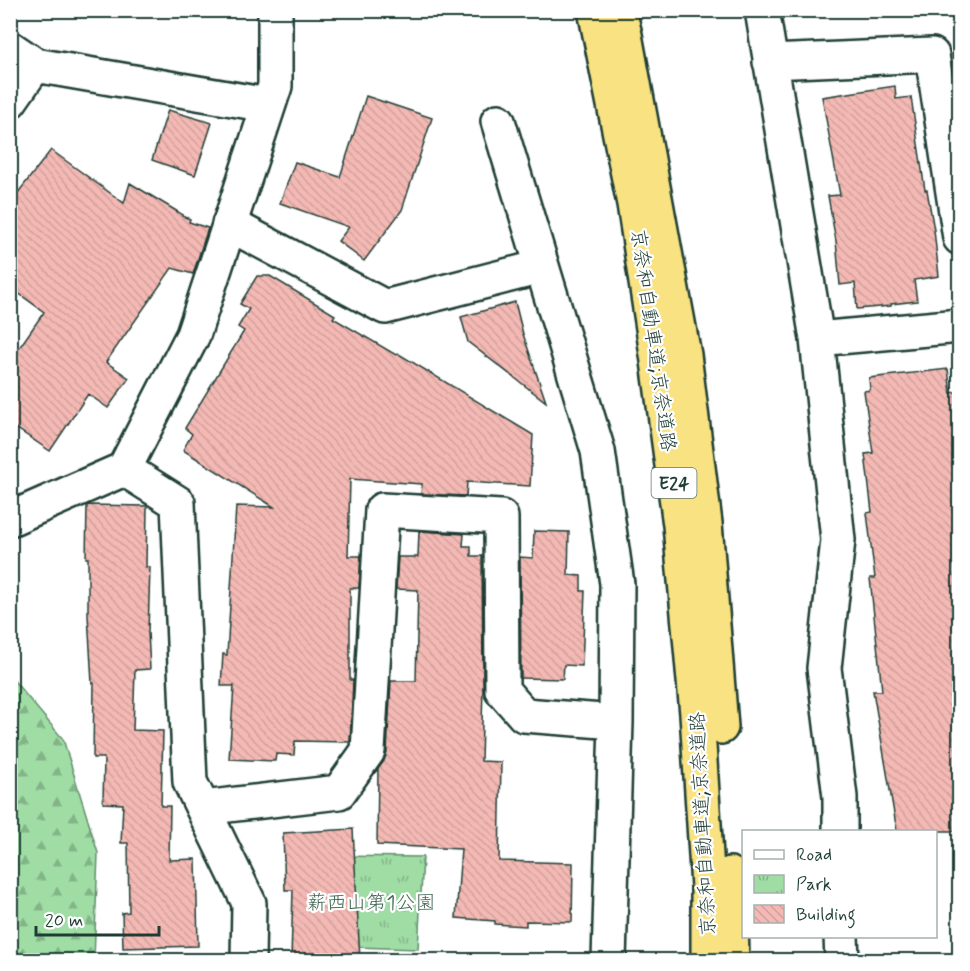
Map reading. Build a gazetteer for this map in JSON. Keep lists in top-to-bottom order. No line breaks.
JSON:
{"streets":{"highway":["京奈和自動車道;京奈道路","E24"]},"parks":["薪西山第1公園"],"legend":["Road","Park","Building"],"scale_bar":"20 m"}
